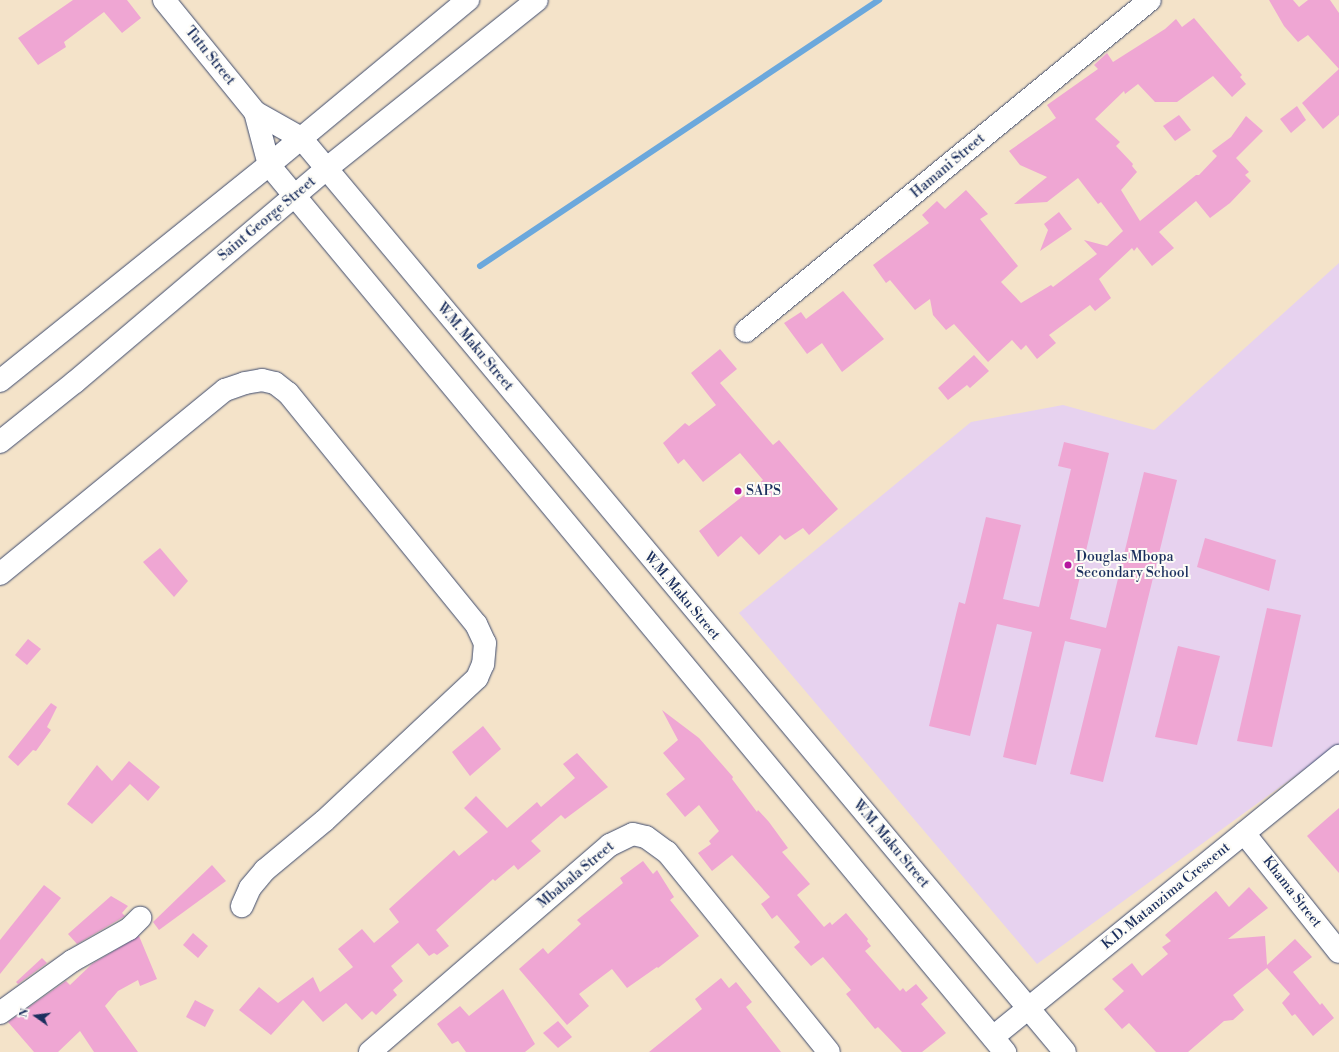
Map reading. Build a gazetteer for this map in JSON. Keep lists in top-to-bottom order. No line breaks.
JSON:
{"streets":{"street":["Tutu Street","Hamani Street","Saint George Street","W.M. Maku Street","Mbabala Street","Khama Street","K.D. Matanzima Crescent"]},"crossings":[["Tutu Street","W.M. Maku Street"],["Saint George Street","W.M. Maku Street"],["W.M. Maku Street","K.D. Matanzima Crescent"],["Khama Street","K.D. Matanzima Crescent"]],"places":["SAPS","Douglas Mbopa Secondary School"],"north":"left"}
